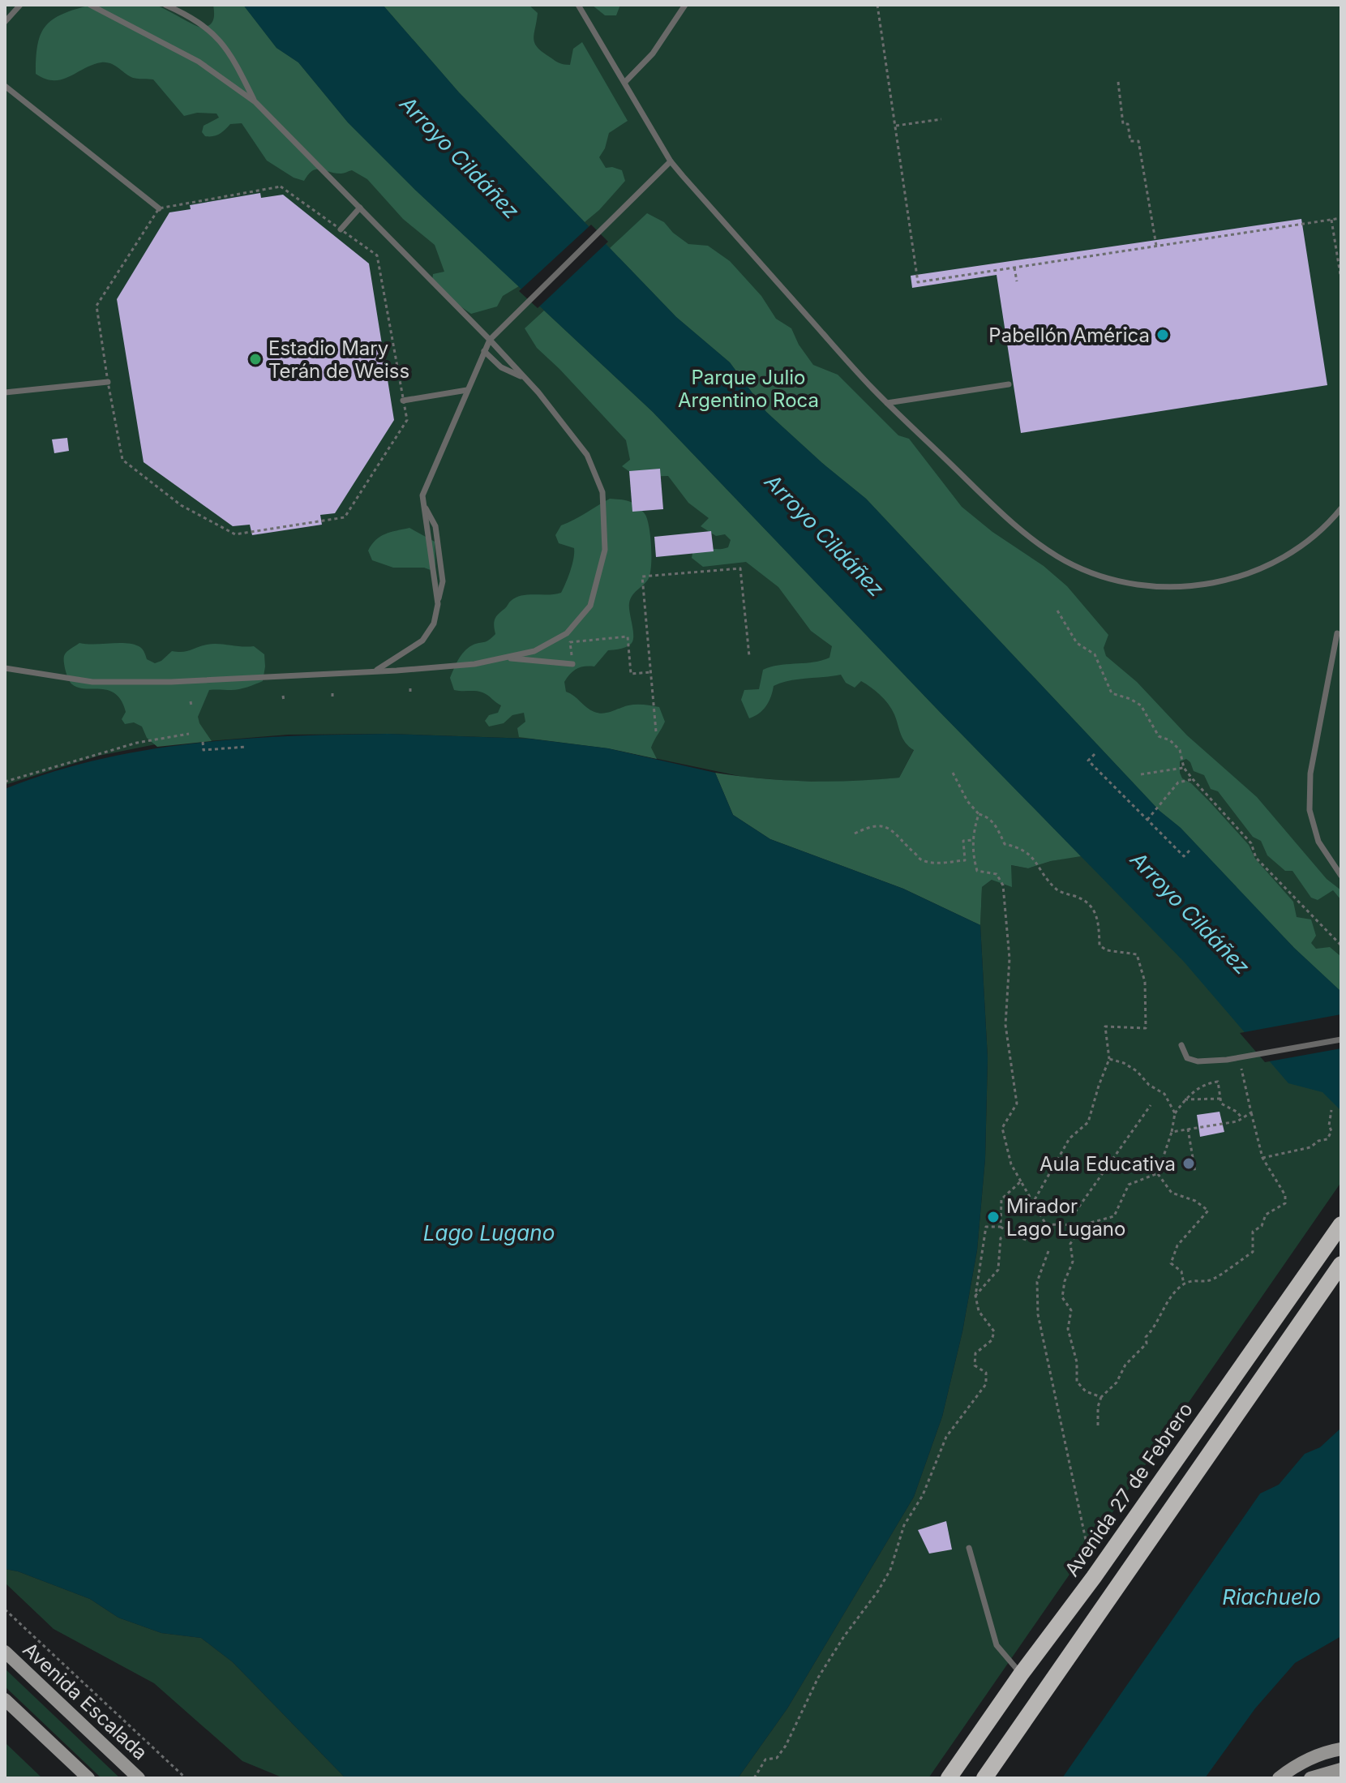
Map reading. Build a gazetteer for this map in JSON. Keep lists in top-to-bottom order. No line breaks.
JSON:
{"streets":{"main road":["Avenida 27 de Febrero","Avenida Escalada"]},"water":["Arroyo Cildáñez","Lago Lugano","Riachuelo"],"parks":["Parque Julio Argentino Roca"],"places":["Pabellón América","Estadio Mary Terán de Weiss","Aula Educativa","Mirador Lago Lugano"]}
